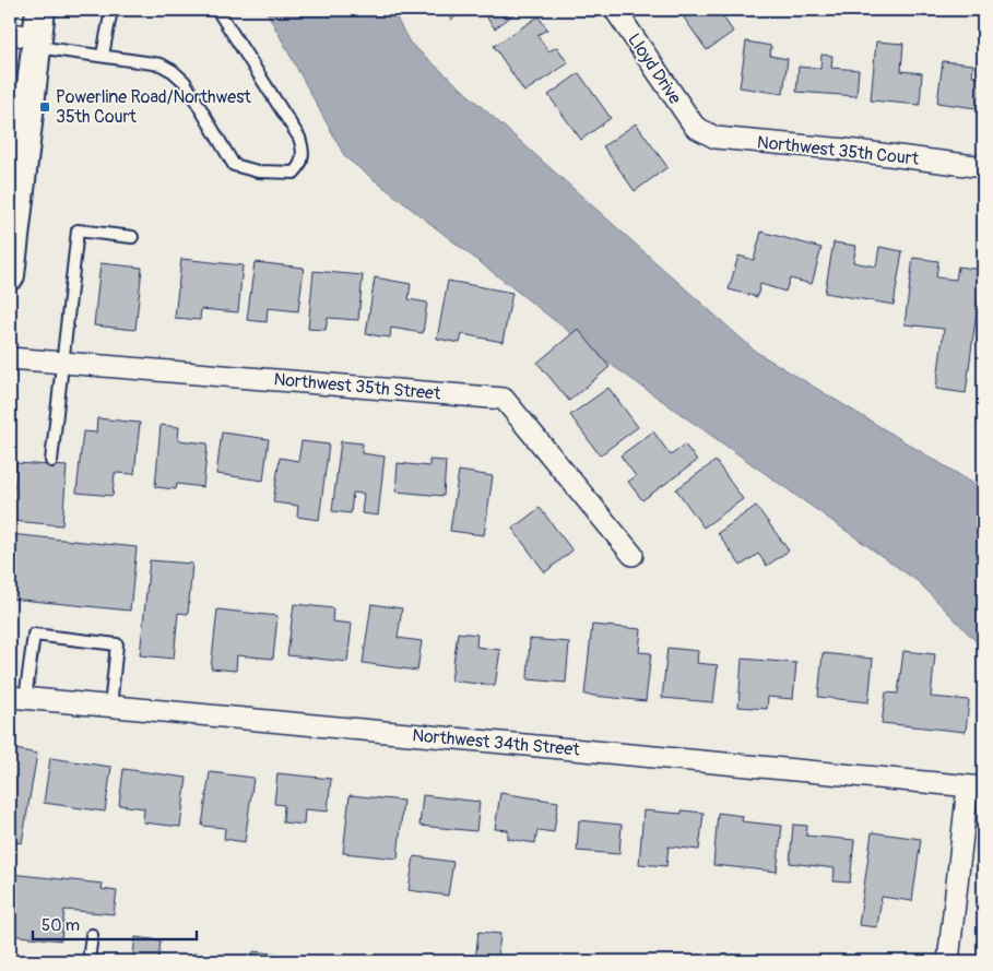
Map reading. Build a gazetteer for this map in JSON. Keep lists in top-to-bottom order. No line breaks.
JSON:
{"streets":{"street":["Lloyd Drive","Northwest 35th Court","Northwest 35th Street","Northwest 34th Street"]},"crossings":[["Lloyd Drive","Northwest 35th Court"]],"places":{"transit":["Powerline Road/Northwest 35th Court"]},"scale_bar":"50 m"}
